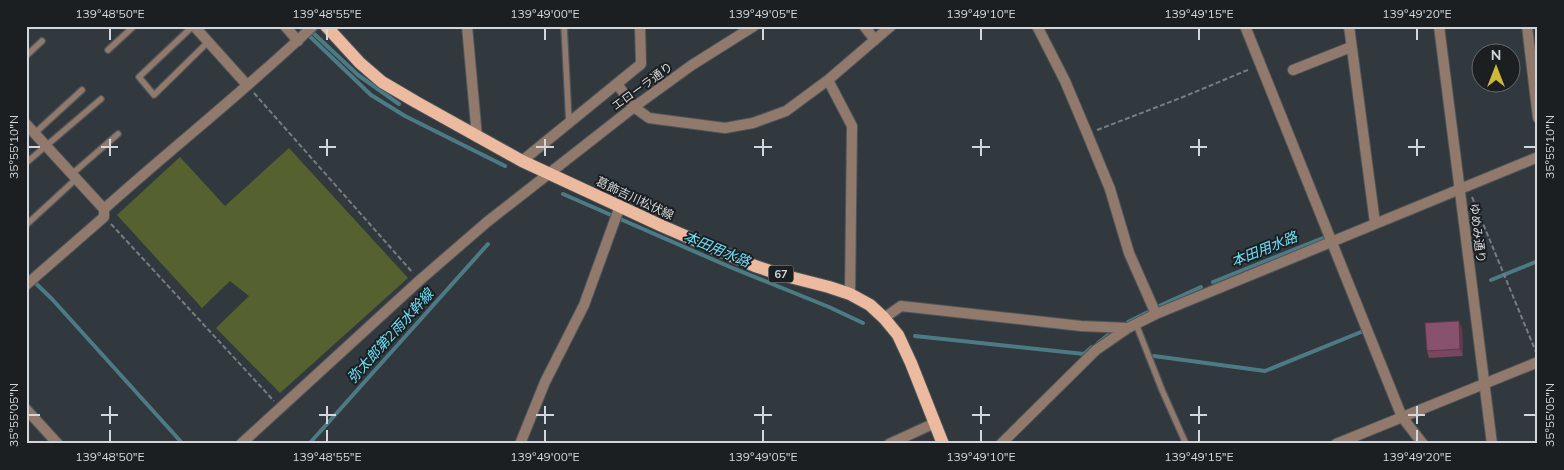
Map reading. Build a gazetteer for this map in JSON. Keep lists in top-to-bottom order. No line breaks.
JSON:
{"streets":{"main road":["葛飾吉川松伏線","67"],"street":["エローラ通り","ゆめみ通り"]},"crossings":[["エローラ通り","葛飾吉川松伏線"]],"water":["本田用水路","弥太郎第2雨水幹線"],"north":"top","coordinates":["139°48'50\"E","139°48'55\"E","139°49'00\"E","139°49'05\"E","139°49'10\"E","139°49'15\"E","139°49'20\"E","35°55'10\"N","35°55'05\"N"]}
